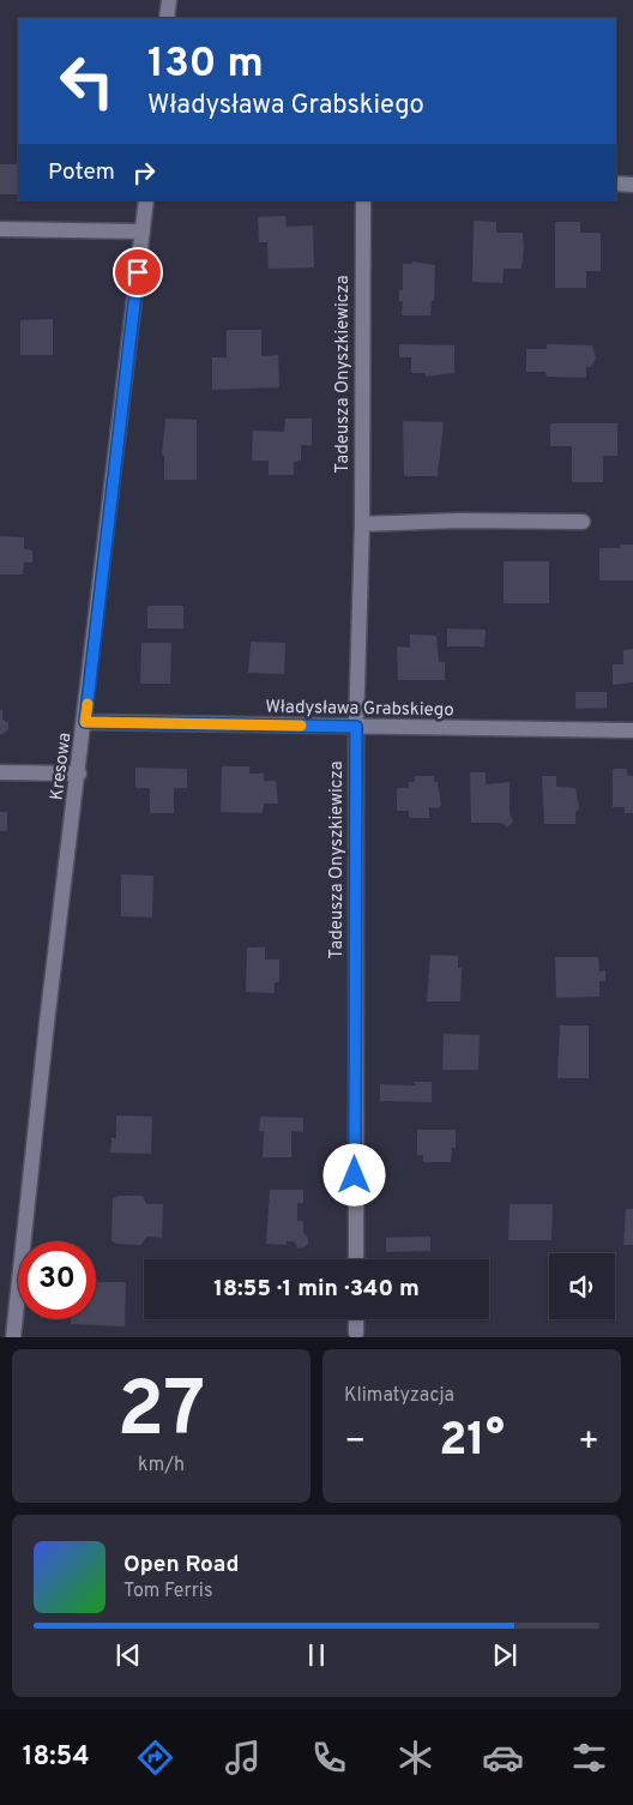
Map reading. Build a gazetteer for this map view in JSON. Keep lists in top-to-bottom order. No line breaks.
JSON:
{"streets":{"street":["Tadeusza Onyszkiewicza","Władysława Grabskiego","Kresowa"]},"crossings":[["Tadeusza Onyszkiewicza","Władysława Grabskiego"],["Władysława Grabskiego","Kresowa"]],"page":{"turn":["130 m","Władysława Grabskiego"],"then":"Potem","limit":"30","trip":"18:55 · 1 min · 340 m","tile":[["27","km/h"],"Klimatyzacja"],"heat":["−","21°","+"],"song":["Open Road","Tom Ferris"],"tabs":"18:54"}}
